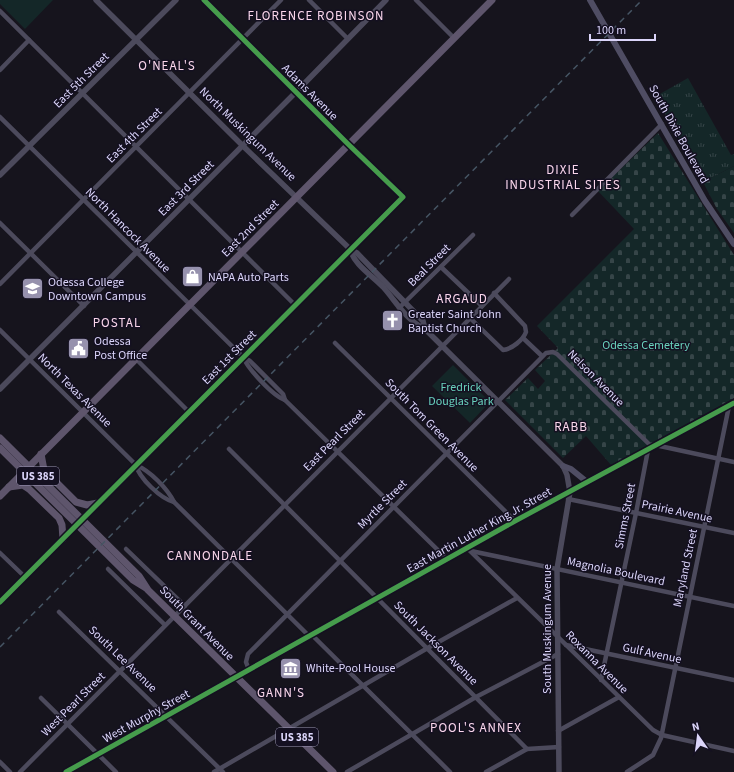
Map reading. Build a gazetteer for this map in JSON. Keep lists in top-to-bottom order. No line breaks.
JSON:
{"streets":{"main road":["South Dixie Boulevard","East 2nd Street","US 385","South Grant Avenue"],"street":["East 5th Street","Adams Avenue","North Muskingum Avenue","East 4th Street","East 3rd Street","North Hancock Avenue","Beal Street","East 1st Street","Nelson Avenue","North Texas Avenue","South Tom Green Avenue","East Pearl Street","Myrtle Street","Prairie Avenue","Simms Street","East Martin Luther King Jr. Street","Maryland Street","Magnolia Boulevard","South Muskingum Avenue","South Jackson Avenue","Gulf Avenue","South Lee Avenue","Roxanna Avenue","West Pearl Street","West Murphy Street"]},"crossings":[["East 5th Street","North Muskingum Avenue"],["East 5th Street","North Hancock Avenue"],["Adams Avenue","East 4th Street"],["Adams Avenue","East 3rd Street"],["Adams Avenue","East 2nd Street"],["Adams Avenue","East 1st Street"],["North Muskingum Avenue","East 4th Street"],["North Muskingum Avenue","East 3rd Street"],["North Muskingum Avenue","East 2nd Street"],["North Muskingum Avenue","East 1st Street"],["North Muskingum Avenue","South Muskingum Avenue"],["East 4th Street","North Hancock Avenue"],["East 3rd Street","North Hancock Avenue"],["East 3rd Street","North Texas Avenue"],["East 2nd Street","North Hancock Avenue"],["East 2nd Street","North Texas Avenue"],["East 2nd Street","US 385"],["East 2nd Street","South Grant Avenue"],["North Hancock Avenue","East 1st Street"],["North Hancock Avenue","East Pearl Street"],["North Hancock Avenue","Myrtle Street"],["North Hancock Avenue","East Martin Luther King Jr. Street"],["Beal Street","South Muskingum Avenue"],["East 1st Street","North Texas Avenue"],["Nelson Avenue","Myrtle Street"],["Nelson Avenue","Simms Street"],["Nelson Avenue","East Martin Luther King Jr. Street"],["North Texas Avenue","East Pearl Street"],["North Texas Avenue","Myrtle Street"],["North Texas Avenue","East Martin Luther King Jr. Street"],["South Tom Green Avenue","East Pearl Street"],["South Tom Green Avenue","Myrtle Street"],["South Tom Green Avenue","East Martin Luther King Jr. Street"],["East Pearl Street","South Grant Avenue"],["East Pearl Street","South Muskingum Avenue"],["East Pearl Street","South Jackson Avenue"],["East Pearl Street","West Pearl Street"],["US 385","South Grant Avenue"],["Myrtle Street","East Martin Luther King Jr. Street"],["Myrtle Street","South Muskingum Avenue"],["Myrtle Street","South Jackson Avenue"],["Prairie Avenue","Simms Street"],["Prairie Avenue","Maryland Street"],["Prairie Avenue","South Muskingum Avenue"],["Simms Street","East Martin Luther King Jr. Street"],["Simms Street","Magnolia Boulevard"],["Simms Street","Gulf Avenue"],["Simms Street","Roxanna Avenue"],["East Martin Luther King Jr. Street","Maryland Street"],["East Martin Luther King Jr. Street","Magnolia Boulevard"],["East Martin Luther King Jr. Street","South Grant Avenue"],["East Martin Luther King Jr. Street","South Muskingum Avenue"],["East Martin Luther King Jr. Street","South Jackson Avenue"],["East Martin Luther King Jr. Street","Roxanna Avenue"],["East Martin Luther King Jr. Street","West Murphy Street"],["Maryland Street","Magnolia Boulevard"],["Maryland Street","Gulf Avenue"],["Maryland Street","Roxanna Avenue"],["Magnolia Boulevard","South Muskingum Avenue"],["Magnolia Boulevard","Roxanna Avenue"],["South Grant Avenue","West Pearl Street"],["South Grant Avenue","West Murphy Street"],["South Muskingum Avenue","Roxanna Avenue"],["Gulf Avenue","Roxanna Avenue"],["South Lee Avenue","West Pearl Street"],["South Lee Avenue","West Murphy Street"]],"districts":["FLORENCE ROBINSON","O'NEAL'S","DIXIE INDUSTRIAL SITES","ARGAUD","POSTAL","RABB","CANNONDALE","GANN'S","POOL'S ANNEX"],"parks":["Odessa Cemetery","Fredrick Douglas Park"],"places":{"shop":["NAPA Auto Parts"],"school or university":["Odessa College Downtown Campus"],"church":["Greater Saint John Baptist Church"],"public building":["Odessa Post Office"],"museum":["White-Pool House"]},"scale_bar":"100 m","north":"top"}
